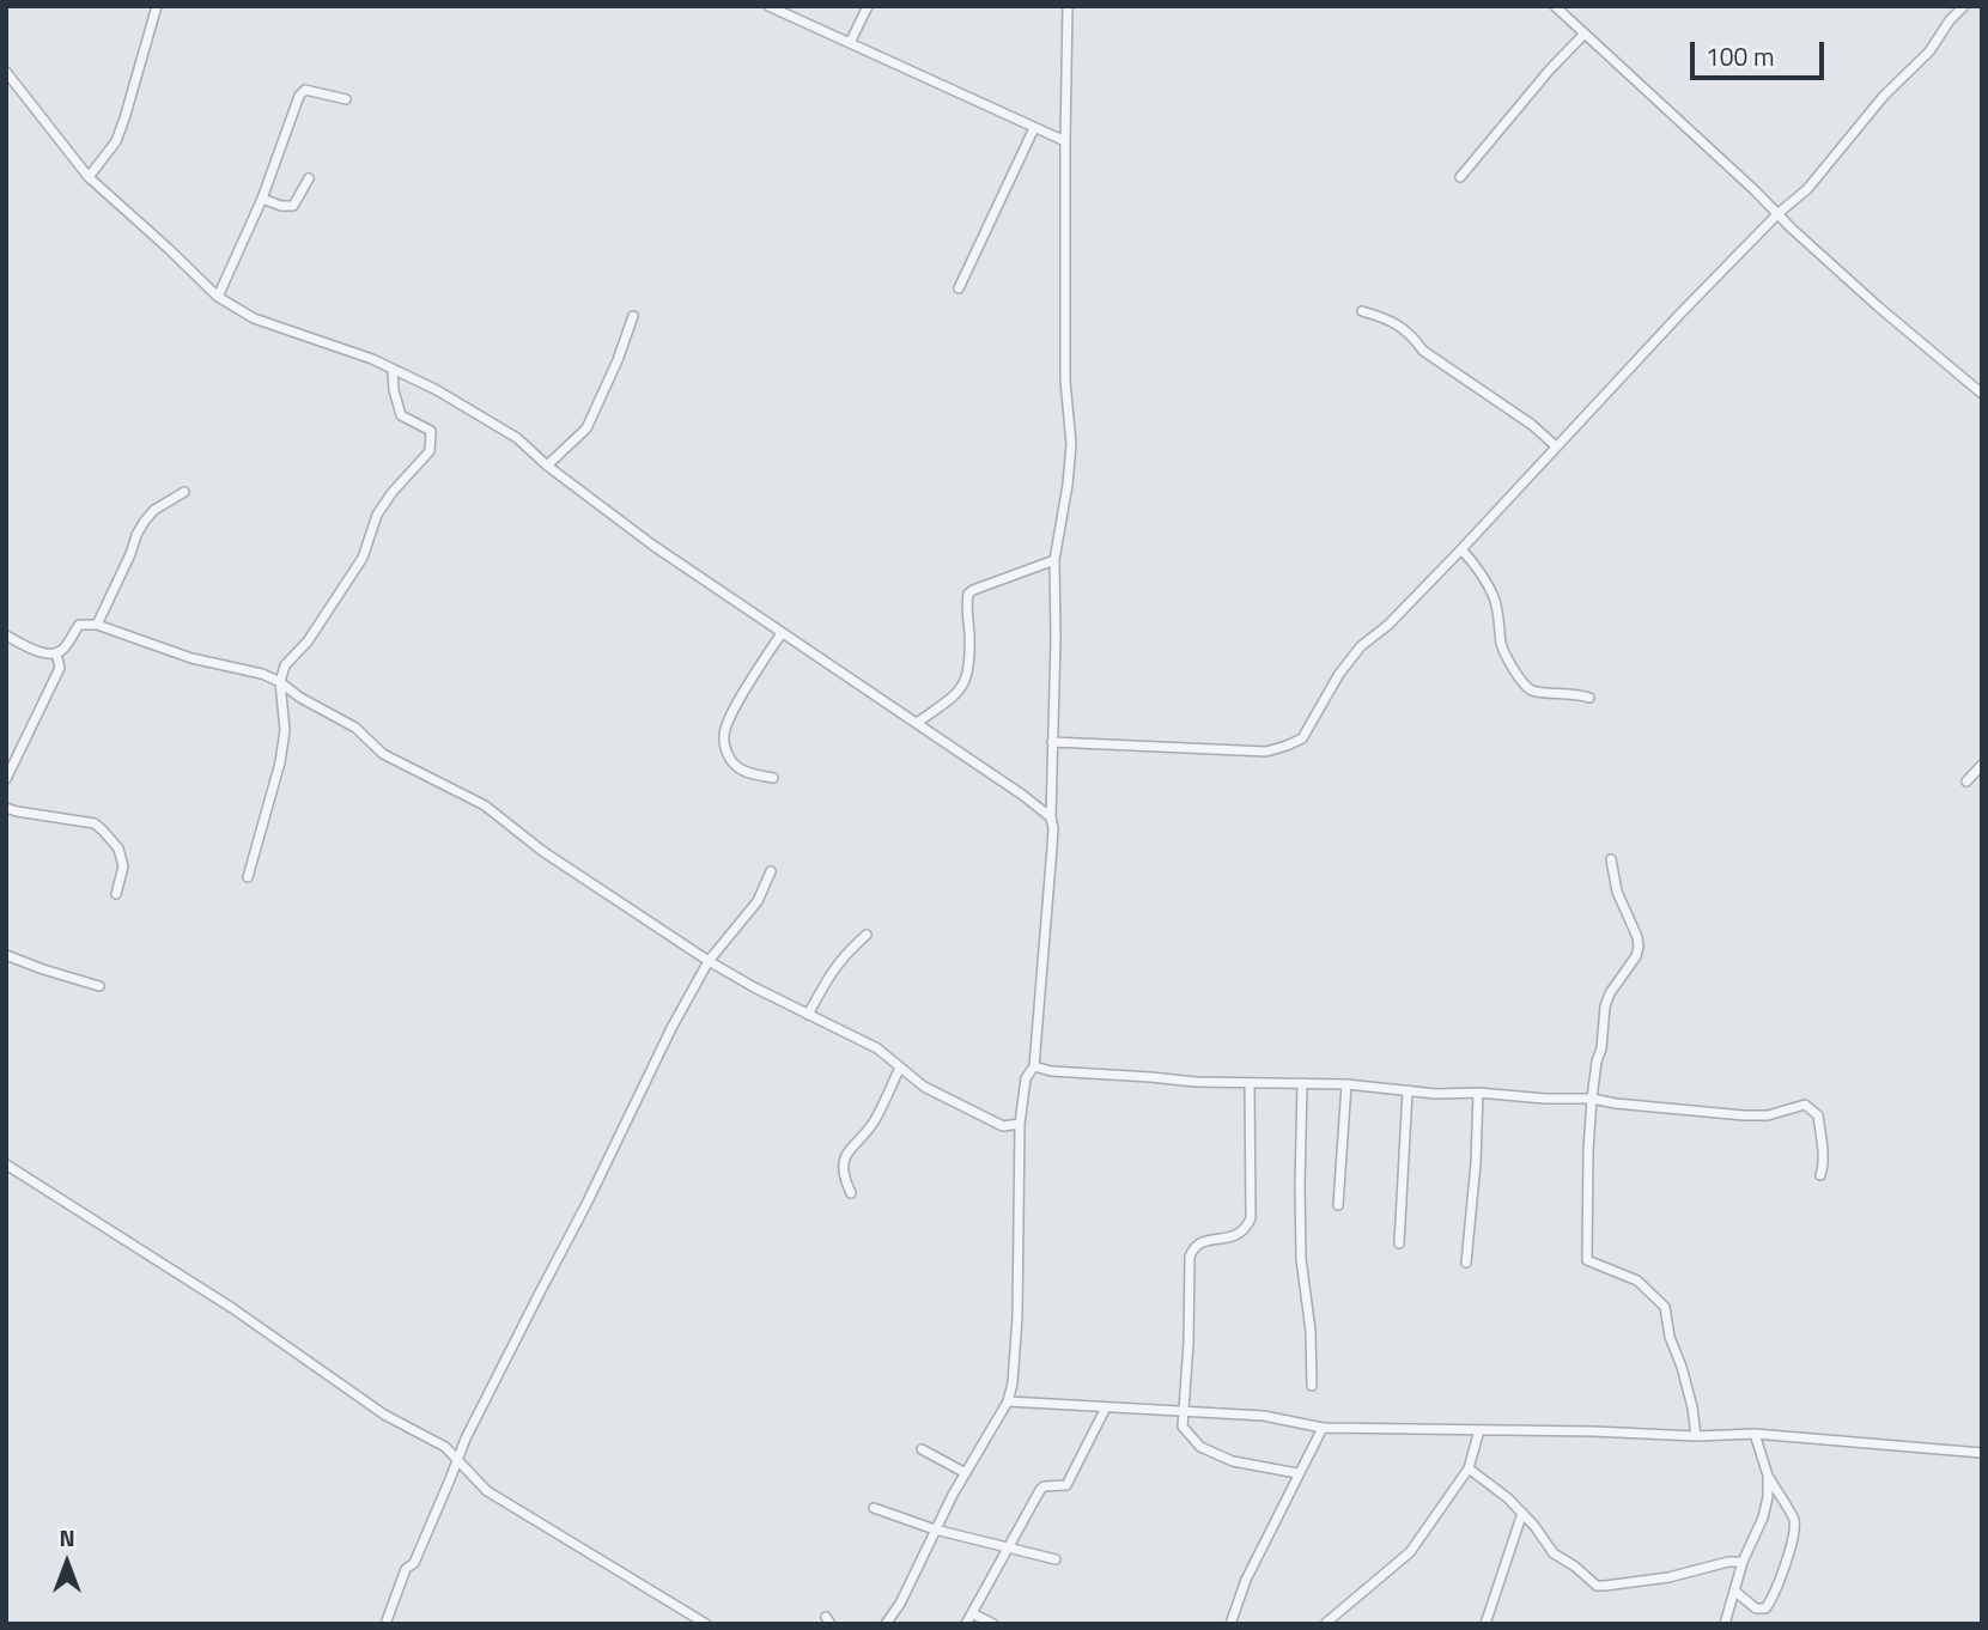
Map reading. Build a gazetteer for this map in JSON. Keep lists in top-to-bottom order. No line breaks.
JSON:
{"scale_bar":"100 m","north":"top"}
